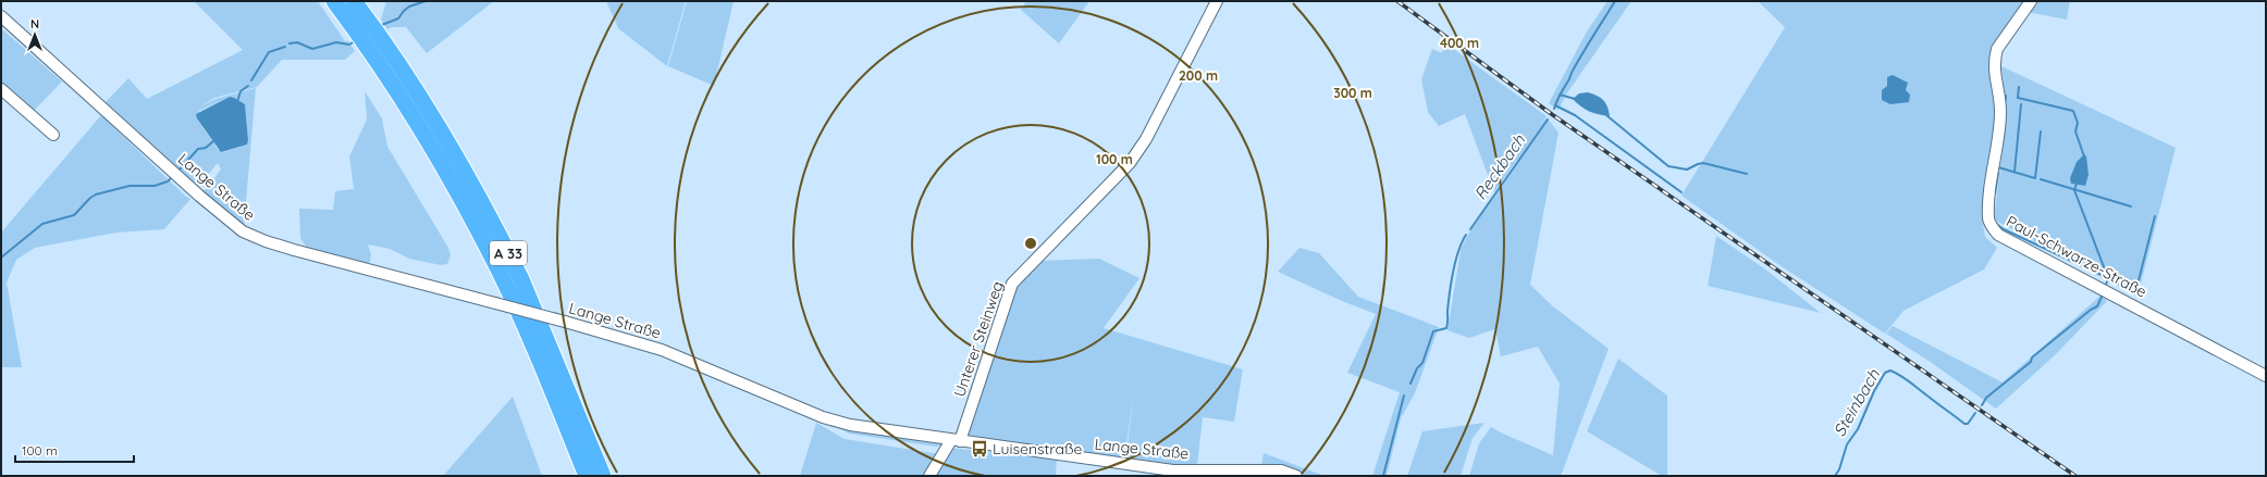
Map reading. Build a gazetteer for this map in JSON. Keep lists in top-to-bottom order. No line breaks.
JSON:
{"streets":{"highway":["A 33"],"street":["Lange Straße","Paul-Schwarze-Straße","Unterer Steinweg"]},"crossings":[["Lange Straße","Unterer Steinweg"]],"water":["Reckbach","Steinbach"],"places":{"bus stop":["Luisenstraße"]},"scale_bar":"100 m","north":"top","rings":["400 m","200 m","300 m","100 m"]}
